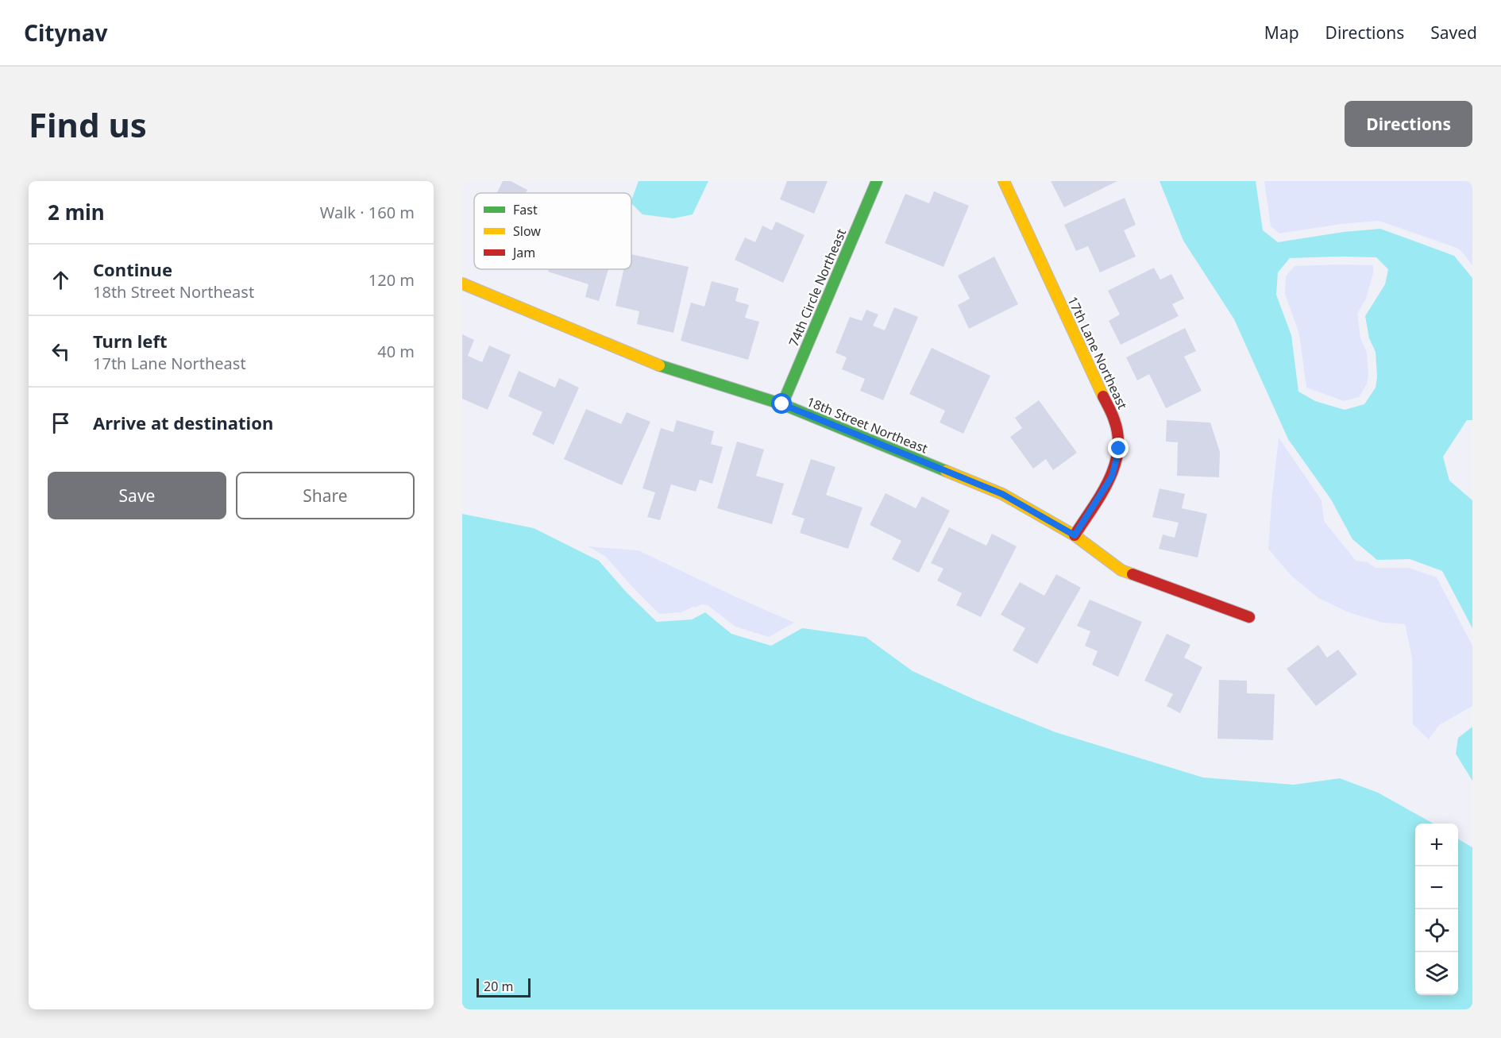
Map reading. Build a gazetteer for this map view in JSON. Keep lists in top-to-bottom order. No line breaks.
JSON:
{"streets":{"street":["74th Circle Northeast","17th Lane Northeast","18th Street Northeast"]},"crossings":[["74th Circle Northeast","18th Street Northeast"],["17th Lane Northeast","18th Street Northeast"]],"legend":["Fast","Slow","Jam"],"scale_bar":"20 m","page":{"header":"Citynav","nav":["Map","Directions","Saved"],"buttons":["Directions",["Save","Share"]],"title":"Find us","heading":["2 min","Walk · 160 m"],"list":[["Continue","18th Street Northeast","120 m"],["Turn left","17th Lane Northeast","40 m"],"Arrive at destination"],"map_buttons":["+","−"],"scale":"20 m"}}
